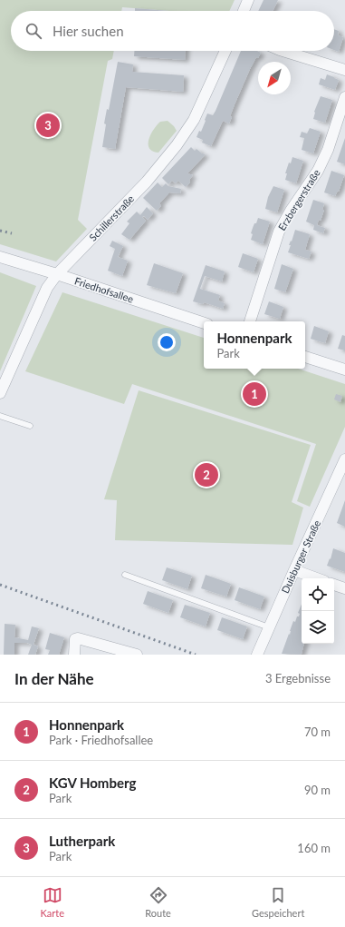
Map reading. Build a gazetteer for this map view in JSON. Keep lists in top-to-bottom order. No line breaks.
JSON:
{"streets":{"street":["Erzbergerstraße","Schillerstraße","Friedhofsallee","Duisburger Straße"]},"crossings":[["Schillerstraße","Friedhofsallee"]],"north":"bottom left","page":{"search":"Hier suchen","pins":["3","1","2"],"popup":["Honnenpark","Park"],"heading":["In der Nähe","3 Ergebnisse"],"list":[{"mark":"1","name":"Honnenpark","note":"Park · Friedhofsallee","value":"70 m"},{"mark":"2","name":"KGV Homberg","note":"Park","value":"90 m"},{"mark":"3","name":"Lutherpark","note":"Park","value":"160 m"}],"nav":["Karte","Route","Gespeichert"]}}
